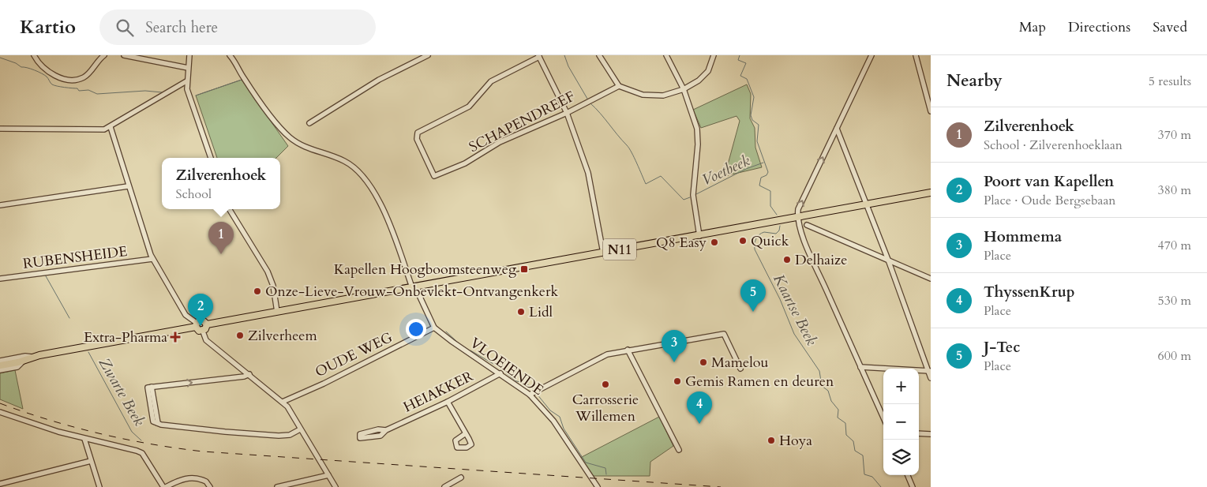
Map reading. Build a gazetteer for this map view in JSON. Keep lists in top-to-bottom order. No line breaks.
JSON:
{"streets":{"main road":["N11"],"street":["SCHAPENDREEF","RUBENSHEIDE","OUDE WEG","VLOEIENDE","HEIAKKER"]},"crossings":[["N11","VLOEIENDE"],["OUDE WEG","VLOEIENDE"],["VLOEIENDE","HEIAKKER"]],"water":["Voetbeek","Kaartse Beek","Zwarte Beek"],"places":{"other":["Quick","Q8 Easy","Delhaize","Onze-Lieve-Vrouw-Onbevlekt-Ontvangenkerk","Lidl","Zilverheem","Mamelou","Gemis Ramen en deuren","Carrosserie Willemen","Hoya"],"transit":["Kapellen Hoogboomsteenweg"],"health":["Extra-Pharma"]},"page":{"header":"Kartio","search":"Search here","nav":["Map","Directions","Saved"],"heading":["Nearby","5 results"],"list":[{"mark":"1","name":"Zilverenhoek","note":"School · Zilverenhoeklaan","value":"370 m"},{"mark":"2","name":"Poort van Kapellen","note":"Place · Oude Bergsebaan","value":"380 m"},{"mark":"3","name":"Hommema","note":"Place","value":"470 m"},{"mark":"4","name":"ThyssenKrup","note":"Place","value":"530 m"},{"mark":"5","name":"J-Tec","note":"Place","value":"600 m"}],"popup":["Zilverenhoek","School"],"pins":["1","5","2","3","4"],"map_buttons":["+","−"]}}
